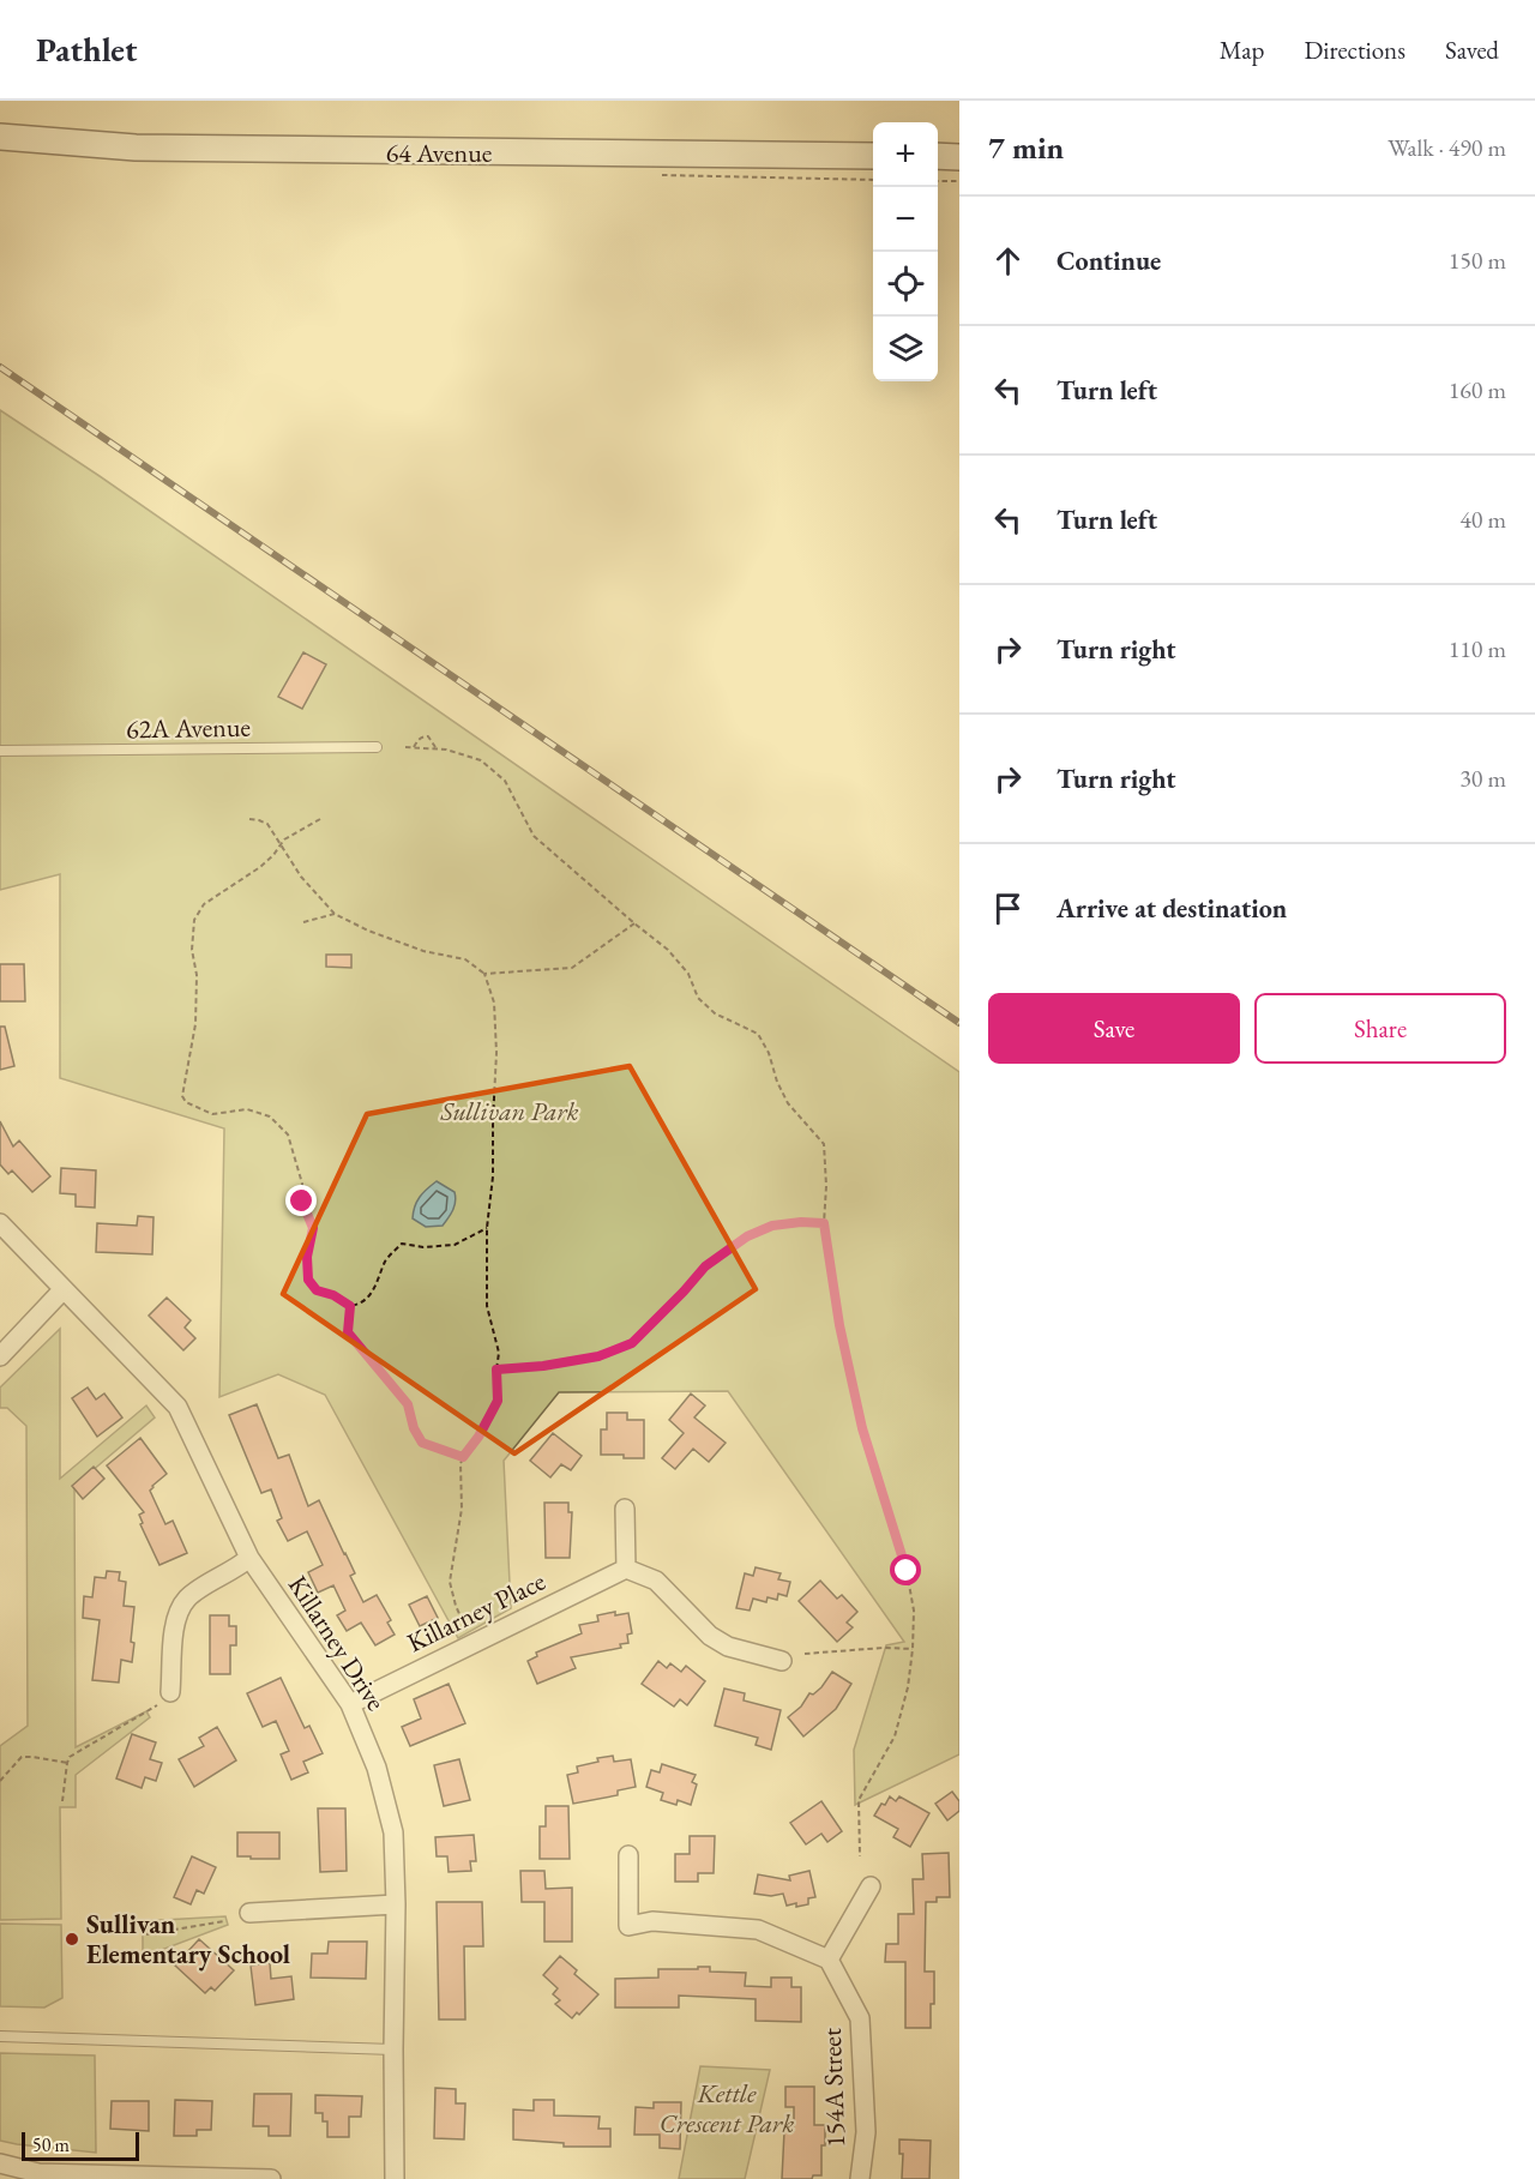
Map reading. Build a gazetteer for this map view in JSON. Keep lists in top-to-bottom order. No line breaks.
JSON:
{"streets":{"main road":["64 Avenue"],"street":["Killarney Place","Killarney Drive","154A Street"],"lane":["62A Avenue"]},"crossings":[["Killarney Place","Killarney Drive"]],"parks":["Sullivan Park","Kettle Crescent Park"],"places":["Sullivan Elementary School"],"scale_bar":"50 m","page":{"header":"Pathlet","nav":["Map","Directions","Saved"],"heading":["7 min","Walk · 490 m"],"map_buttons":["+","−"],"list":[["Continue","150 m"],["Turn left","160 m"],["Turn left","40 m"],["Turn right","110 m"],["Turn right","30 m"],"Arrive at destination"],"buttons":["Save","Share"],"scale":"50 m"}}
